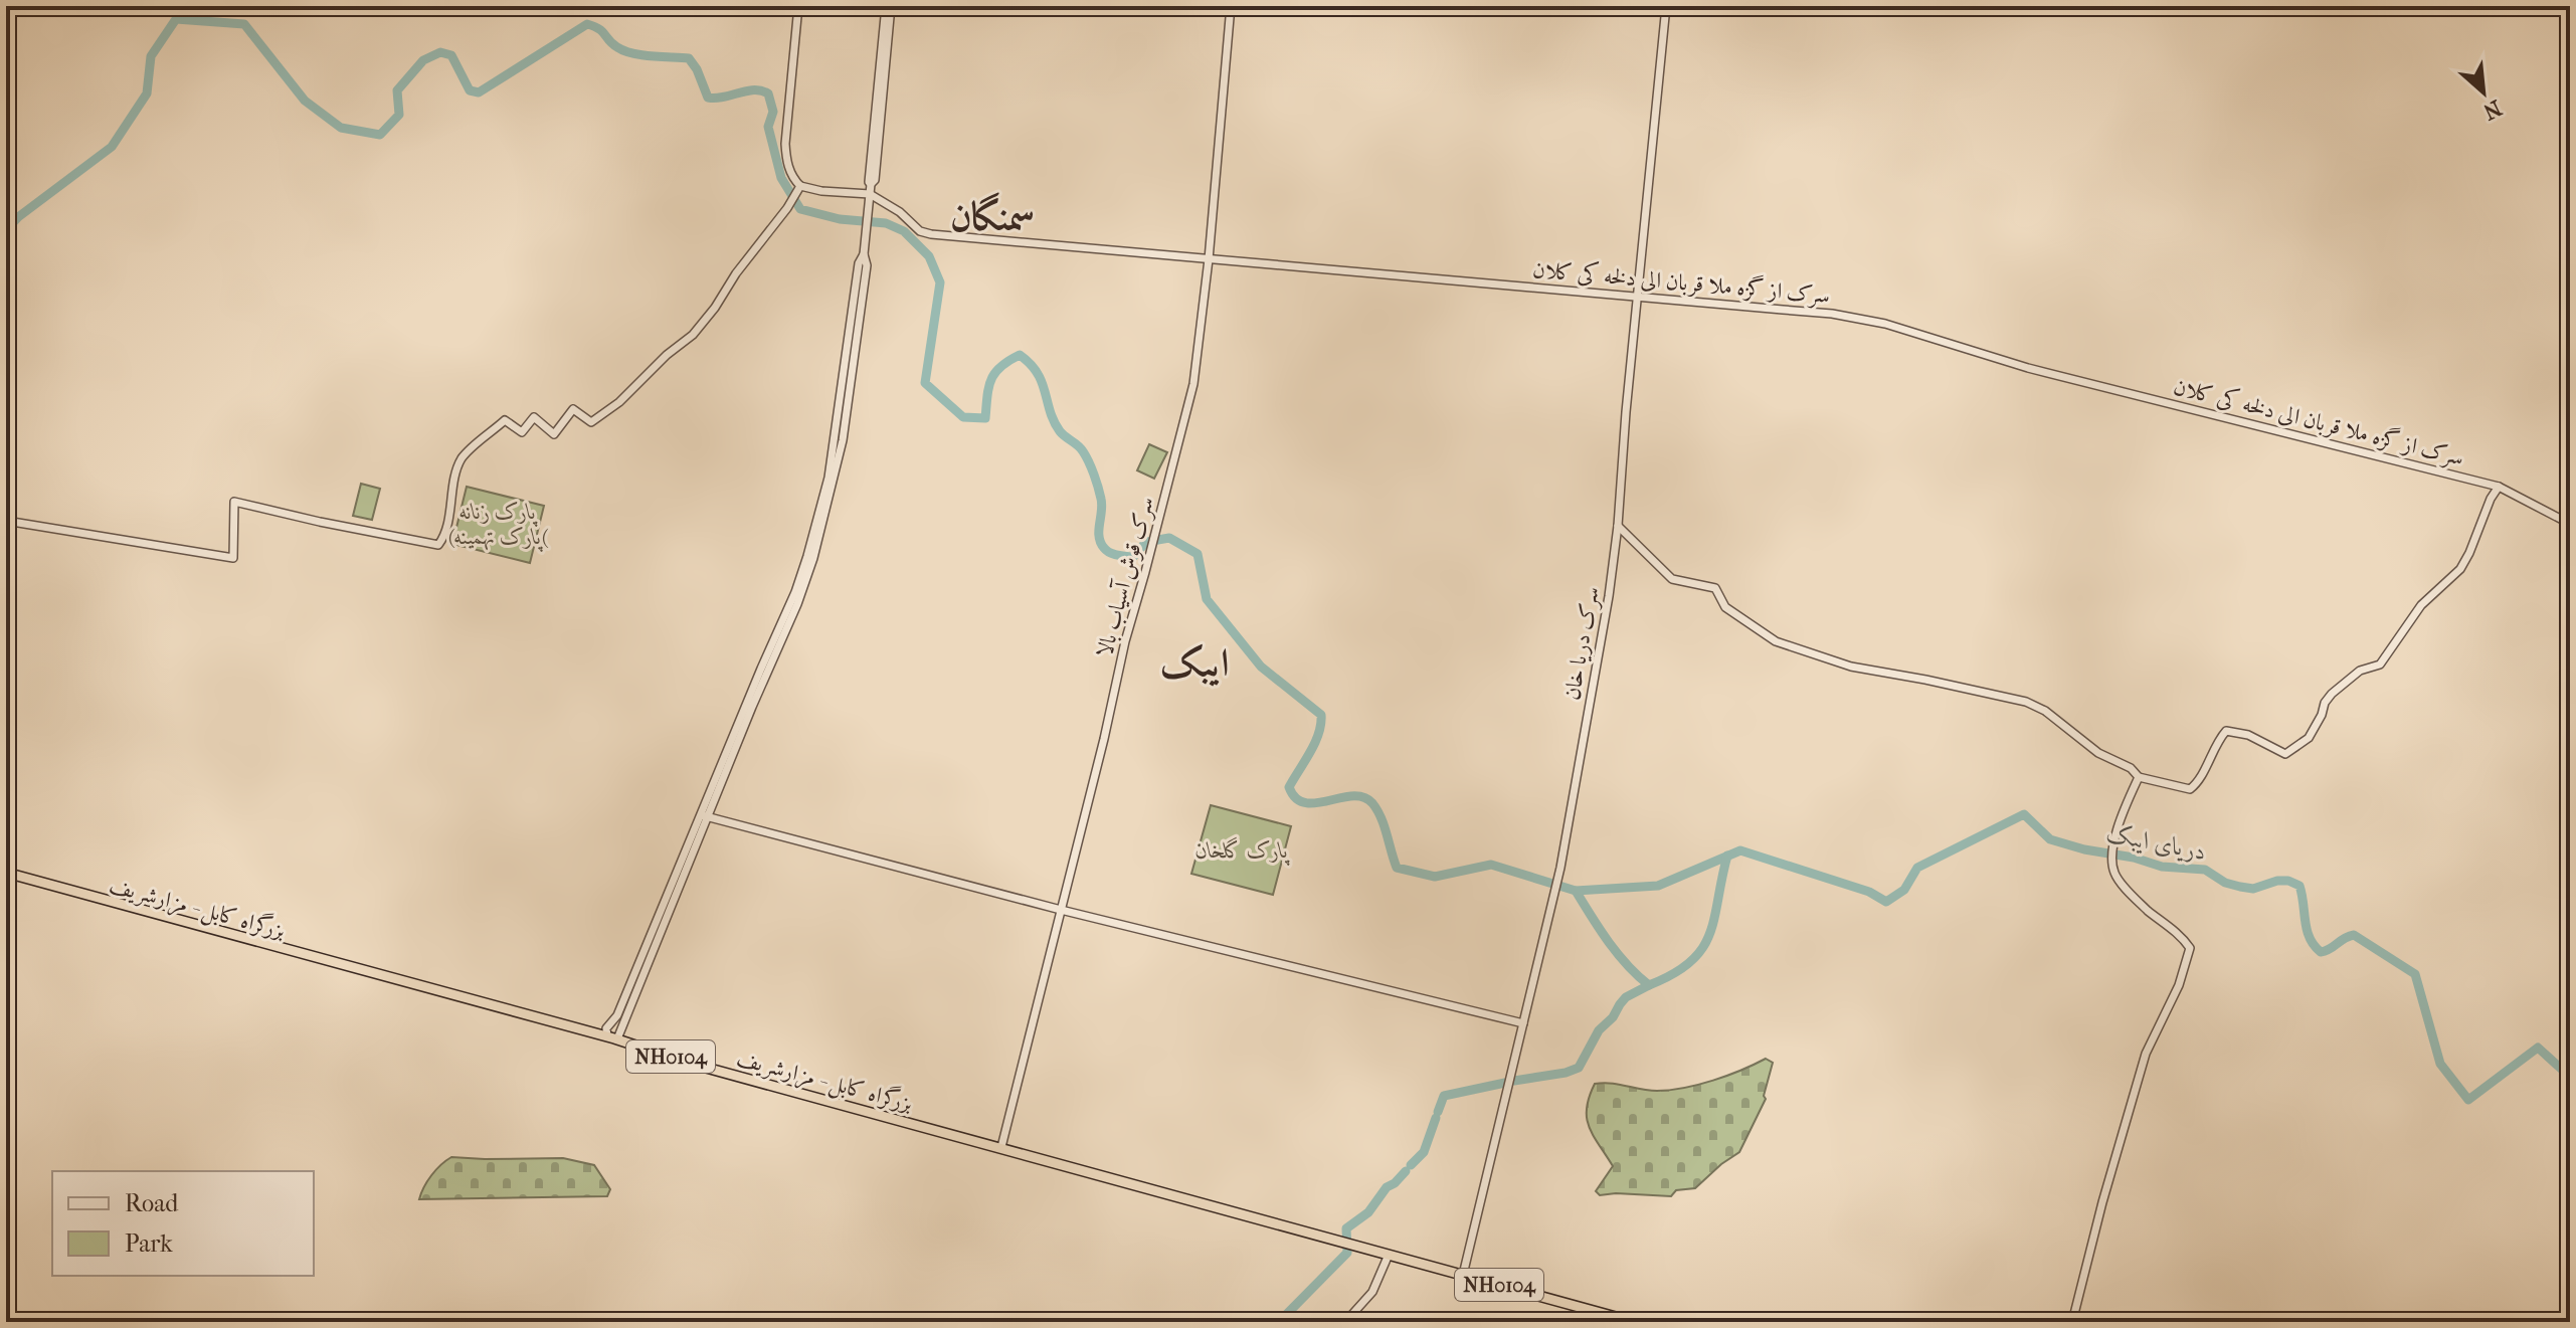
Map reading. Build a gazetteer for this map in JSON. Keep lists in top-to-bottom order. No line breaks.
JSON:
{"streets":{"highway":["بزرگراه کابل - مزارشریف","NH0104"],"street":["سرک از گزه ملا قربان الی دلخه کی کلان","سرک قوش آسیاب بالا","سرک دریا خان"]},"crossings":[["سرک از گزه ملا قربان الی دلخه کی کلان","سرک قوش آسیاب بالا"],["سرک از گزه ملا قربان الی دلخه کی کلان","سرک دریا خان"],["سرک قوش آسیاب بالا","بزرگراه کابل - مزارشریف"],["سرک دریا خان","بزرگراه کابل - مزارشریف"]],"districts":["سمنگان","ایبک"],"water":["دریای ایبک"],"parks":["پارک زنانه (پارک تهمینه(","پارک گلخان"],"legend":["Road","Park"],"north":"bottom right"}
